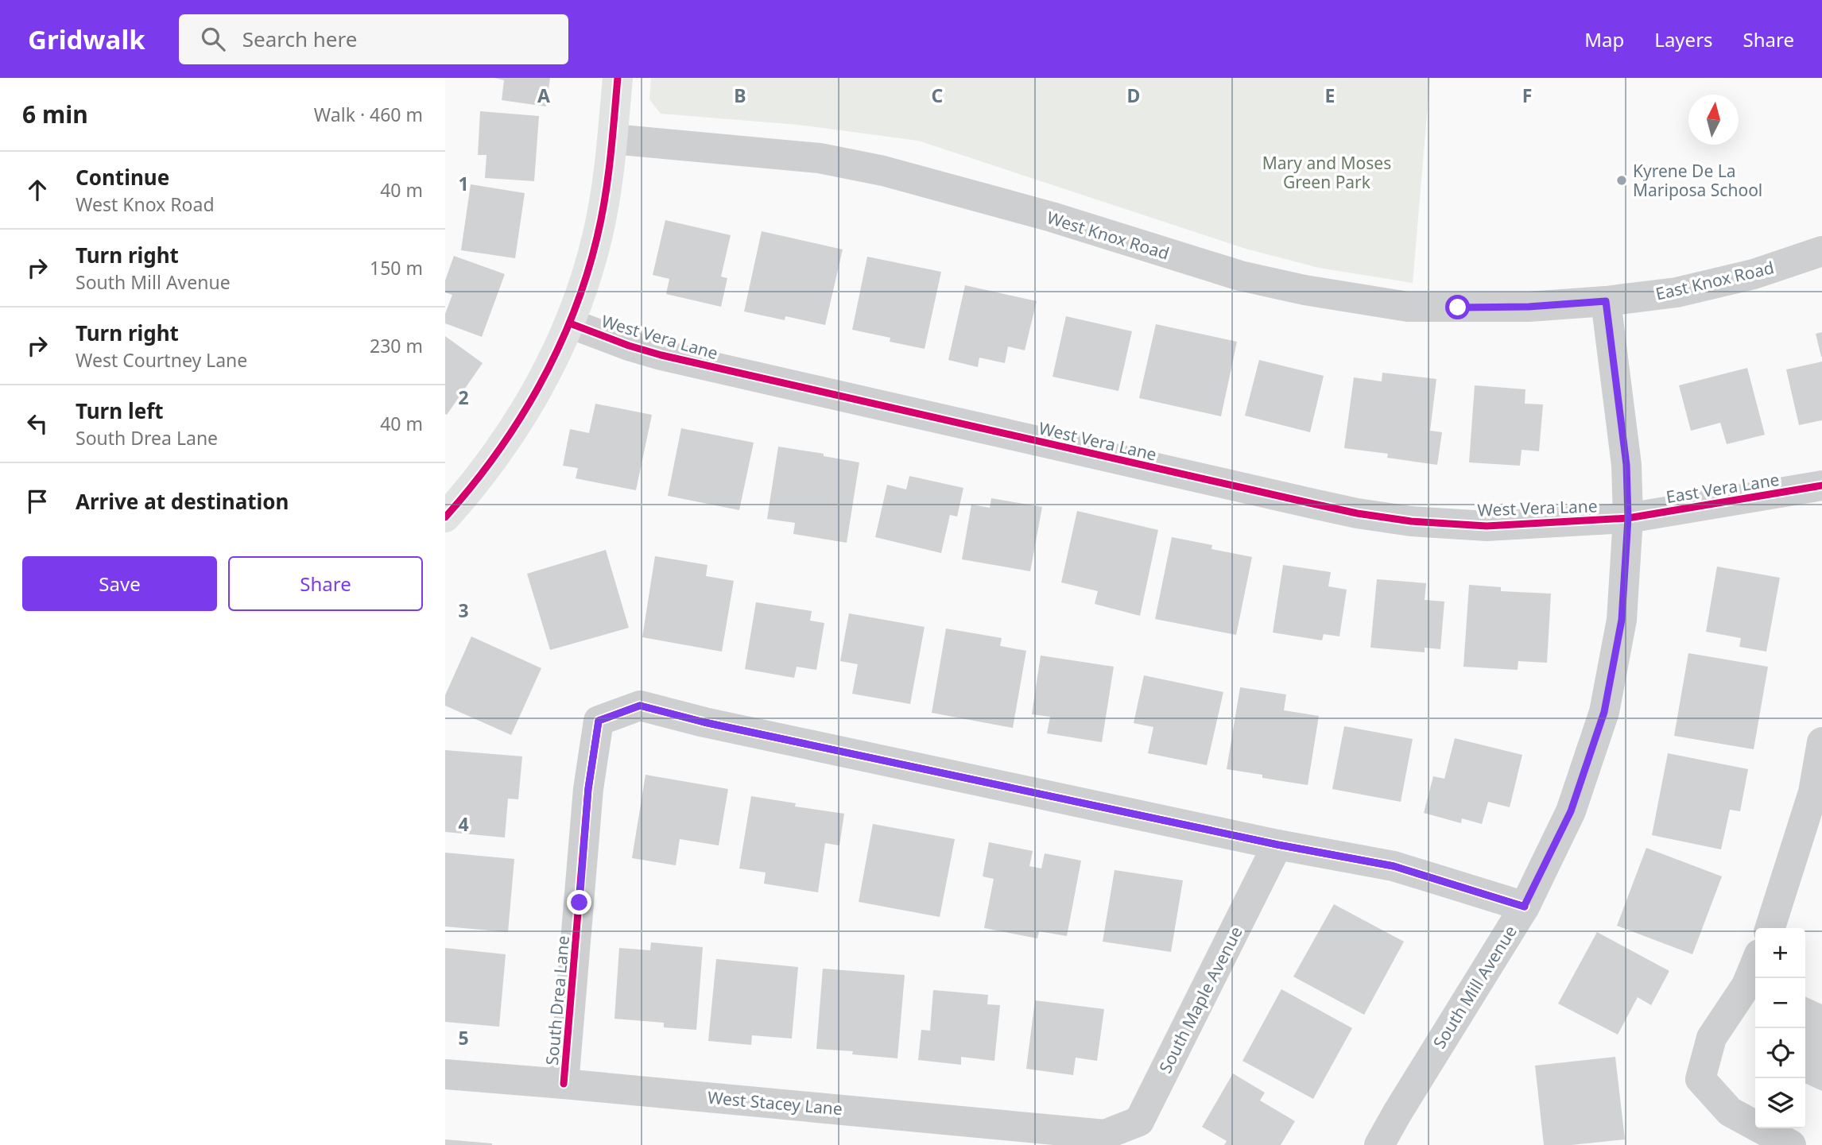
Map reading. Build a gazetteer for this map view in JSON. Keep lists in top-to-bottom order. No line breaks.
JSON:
{"streets":{"street":["West Knox Road","East Knox Road","West Vera Lane","East Vera Lane","South Mill Avenue","South Maple Avenue","South Drea Lane","West Stacey Lane"]},"crossings":[["West Knox Road","East Knox Road"],["West Knox Road","South Mill Avenue"],["East Knox Road","South Mill Avenue"],["West Vera Lane","East Vera Lane"],["West Vera Lane","South Mill Avenue"],["East Vera Lane","South Mill Avenue"],["South Maple Avenue","South Drea Lane"],["South Maple Avenue","West Stacey Lane"],["South Drea Lane","West Stacey Lane"]],"parks":["Mary and Moses Green Park"],"places":["Kyrene De La Mariposa School"],"north":"top","page":{"header":"Gridwalk","search":"Search here","nav":["Map","Layers","Share"],"heading":["6 min","Walk · 460 m"],"list":[["Continue","West Knox Road","40 m"],["Turn right","South Mill Avenue","150 m"],["Turn right","West Courtney Lane","230 m"],["Turn left","South Drea Lane","40 m"],"Arrive at destination"],"buttons":["Save","Share"],"map_buttons":["+","−"]},"grid":{"columns":["A","B","C","D","E","F"],"rows":["1","2","3","4","5"]}}
